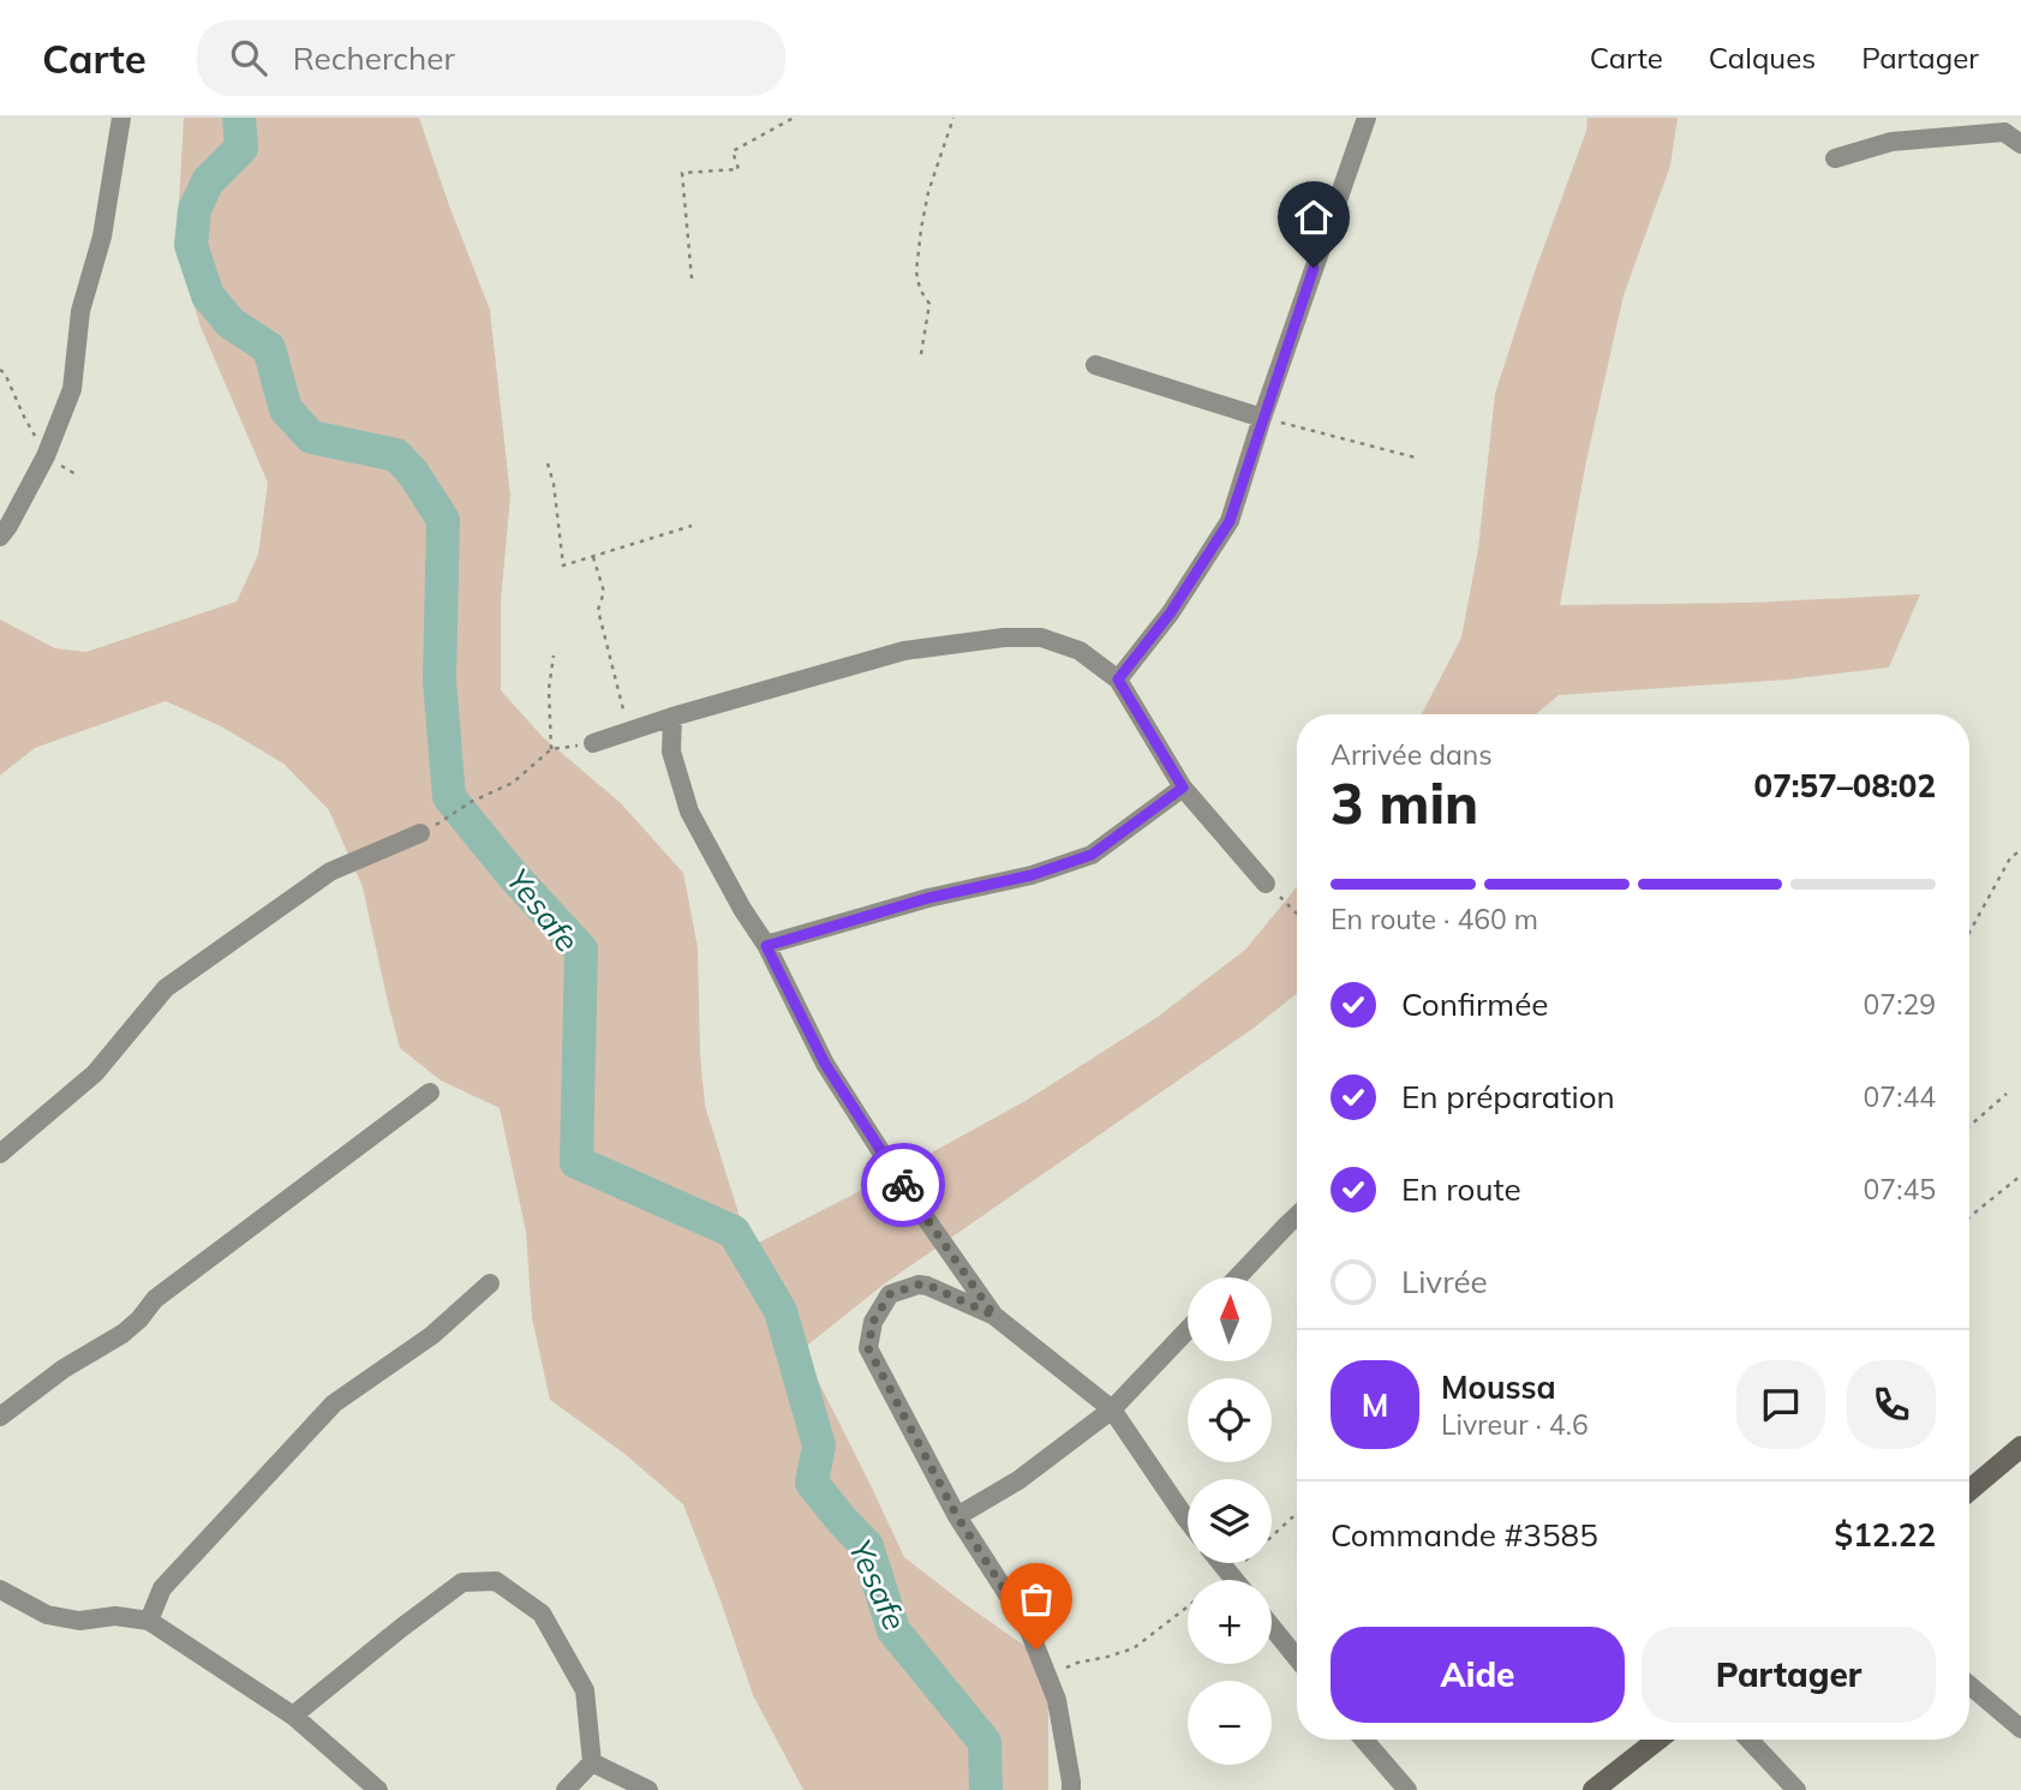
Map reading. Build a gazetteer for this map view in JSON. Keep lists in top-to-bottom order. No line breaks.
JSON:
{"water":["Yesafe"],"north":"top","page":{"header":"Carte","search":"Rechercher","nav":["Carte","Calques","Partager"],"heading":["3 min","Arrivée dans","07:57–08:02"],"panel":["Moussa","Livreur · 4.6","Commande #3585","$12.22"],"bar":"En route · 460 m","list":[["Confirmée","07:29"],["En préparation","07:44"],["En route","07:45"],"Livrée"],"map_buttons":["+","−"],"round":"M","buttons":["Aide","Partager"]}}
